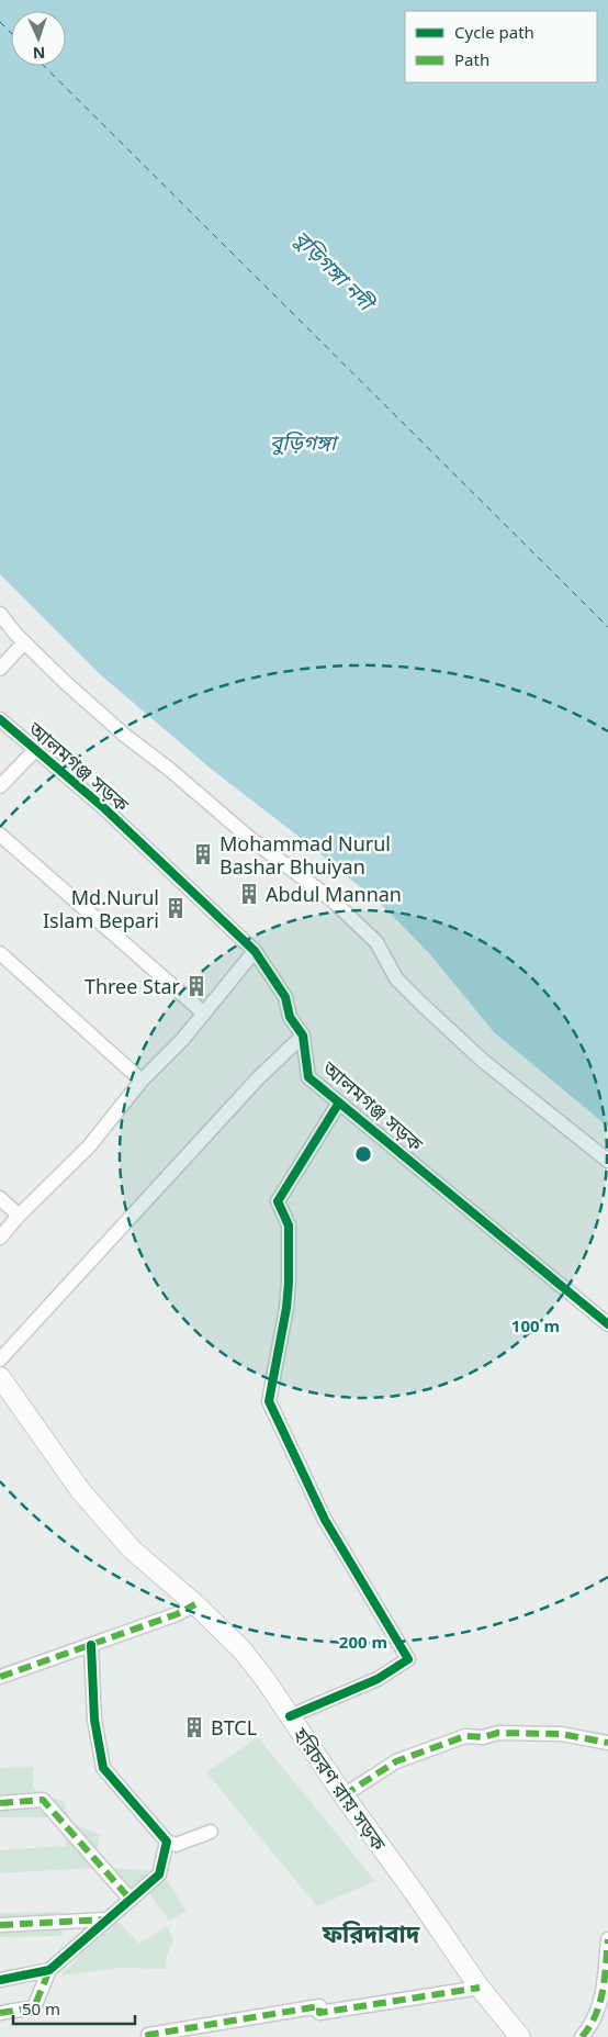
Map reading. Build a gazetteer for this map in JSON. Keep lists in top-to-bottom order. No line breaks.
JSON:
{"streets":{"main road":["হরিচরণ রায় সড়ক"],"street":["আলমগঞ্জ সড়ক"]},"districts":["ফরিদাবাদ"],"water":["বুড়িগঙ্গা নদী","বুড়িগঙ্গা"],"places":{"building":["Mohammad Nurul Bashar Bhuiyan","Abdul Mannan","Md.Nurul Islam Bepari","Three Star","BTCL"]},"legend":["Cycle path","Path"],"scale_bar":"50 m","north":"bottom","rings":["100 m","200 m"]}
